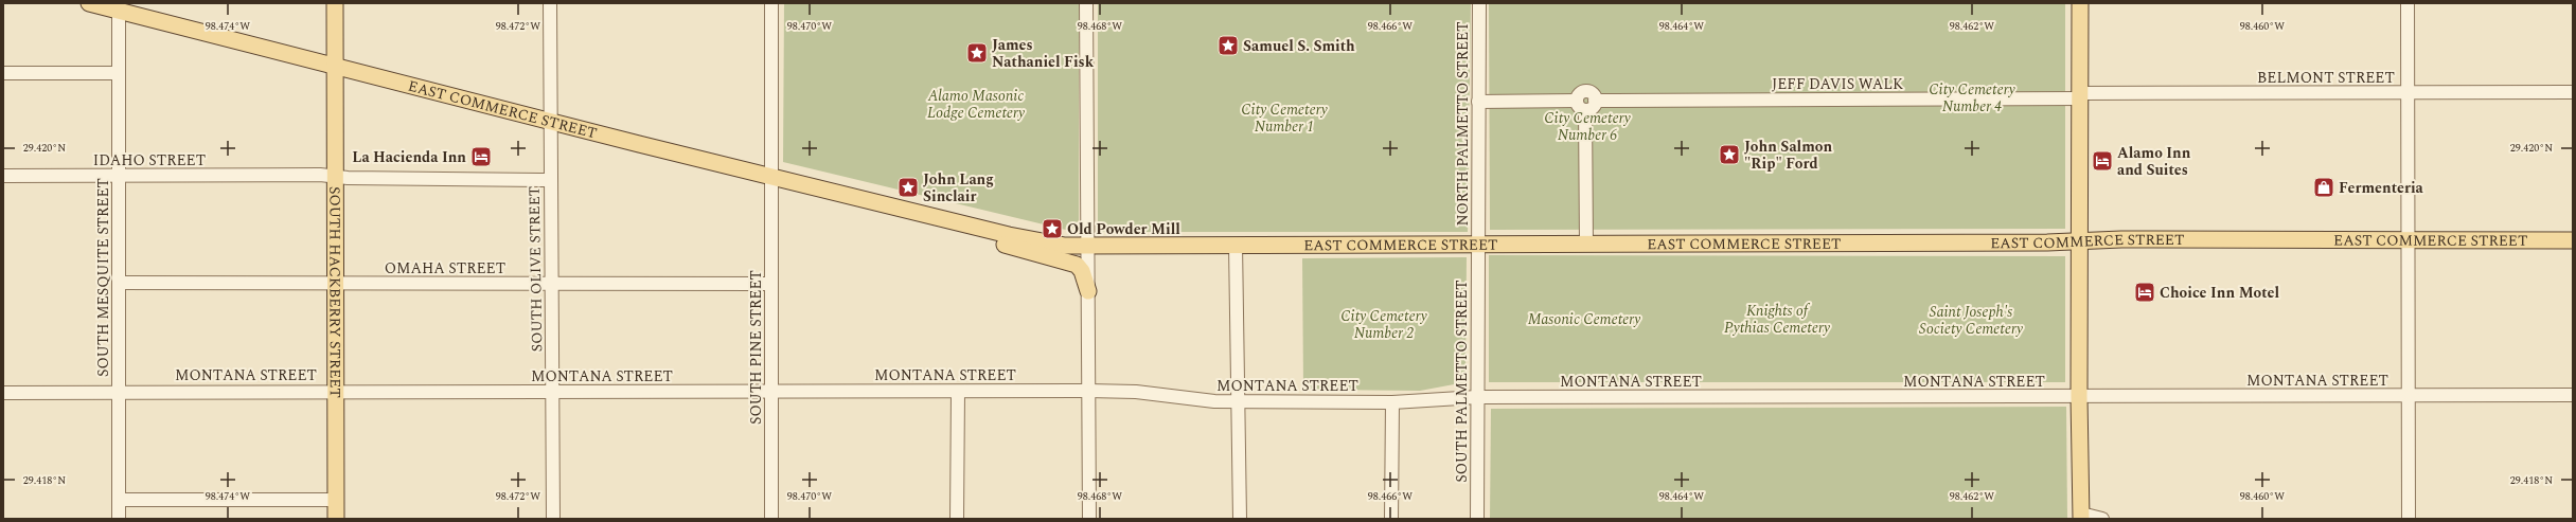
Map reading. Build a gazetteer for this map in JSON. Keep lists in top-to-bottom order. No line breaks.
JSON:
{"streets":{"main road":["EAST COMMERCE STREET","SOUTH HACKBERRY STREET"],"street":["BELMONT STREET","JEFF DAVIS WALK","NORTH PALMETTO STREET","IDAHO STREET","OMAHA STREET","SOUTH OLIVE STREET","SOUTH MESQUITE STREET","SOUTH PINE STREET","MONTANA STREET","SOUTH PALMETTO STREET"]},"crossings":[["BELMONT STREET","JEFF DAVIS WALK"],["EAST COMMERCE STREET","NORTH PALMETTO STREET"],["EAST COMMERCE STREET","SOUTH OLIVE STREET"],["EAST COMMERCE STREET","SOUTH MESQUITE STREET"],["EAST COMMERCE STREET","SOUTH HACKBERRY STREET"],["EAST COMMERCE STREET","SOUTH PINE STREET"],["EAST COMMERCE STREET","SOUTH PALMETTO STREET"],["NORTH PALMETTO STREET","SOUTH PALMETTO STREET"],["IDAHO STREET","SOUTH OLIVE STREET"],["IDAHO STREET","SOUTH MESQUITE STREET"],["IDAHO STREET","SOUTH HACKBERRY STREET"],["OMAHA STREET","SOUTH OLIVE STREET"],["OMAHA STREET","SOUTH MESQUITE STREET"],["OMAHA STREET","SOUTH HACKBERRY STREET"],["OMAHA STREET","SOUTH PINE STREET"],["SOUTH OLIVE STREET","MONTANA STREET"],["SOUTH MESQUITE STREET","MONTANA STREET"],["SOUTH HACKBERRY STREET","MONTANA STREET"],["SOUTH PINE STREET","MONTANA STREET"],["MONTANA STREET","SOUTH PALMETTO STREET"]],"parks":["City Cemetery Number 4","Alamo Masonic Lodge Cemetery","City Cemetery Number 1","City Cemetery Number 6","Knights of Pythias Cemetery","Saint Joseph's Society Cemetery","City Cemetery Number 2","Masonic Cemetery"],"places":{"place":["Samuel S. Smith","James Nathaniel Fisk","John Salmon \"Rip\" Ford","John Lang Sinclair","Old Powder Mill"],"hotel":["La Hacienda Inn","Alamo Inn and Suites","Choice Inn Motel"],"shop":["Fermenteria"]},"coordinates":["98.474°W","98.472°W","98.470°W","98.468°W","98.466°W","98.464°W","98.462°W","98.460°W","29.420°N","29.418°N"]}
